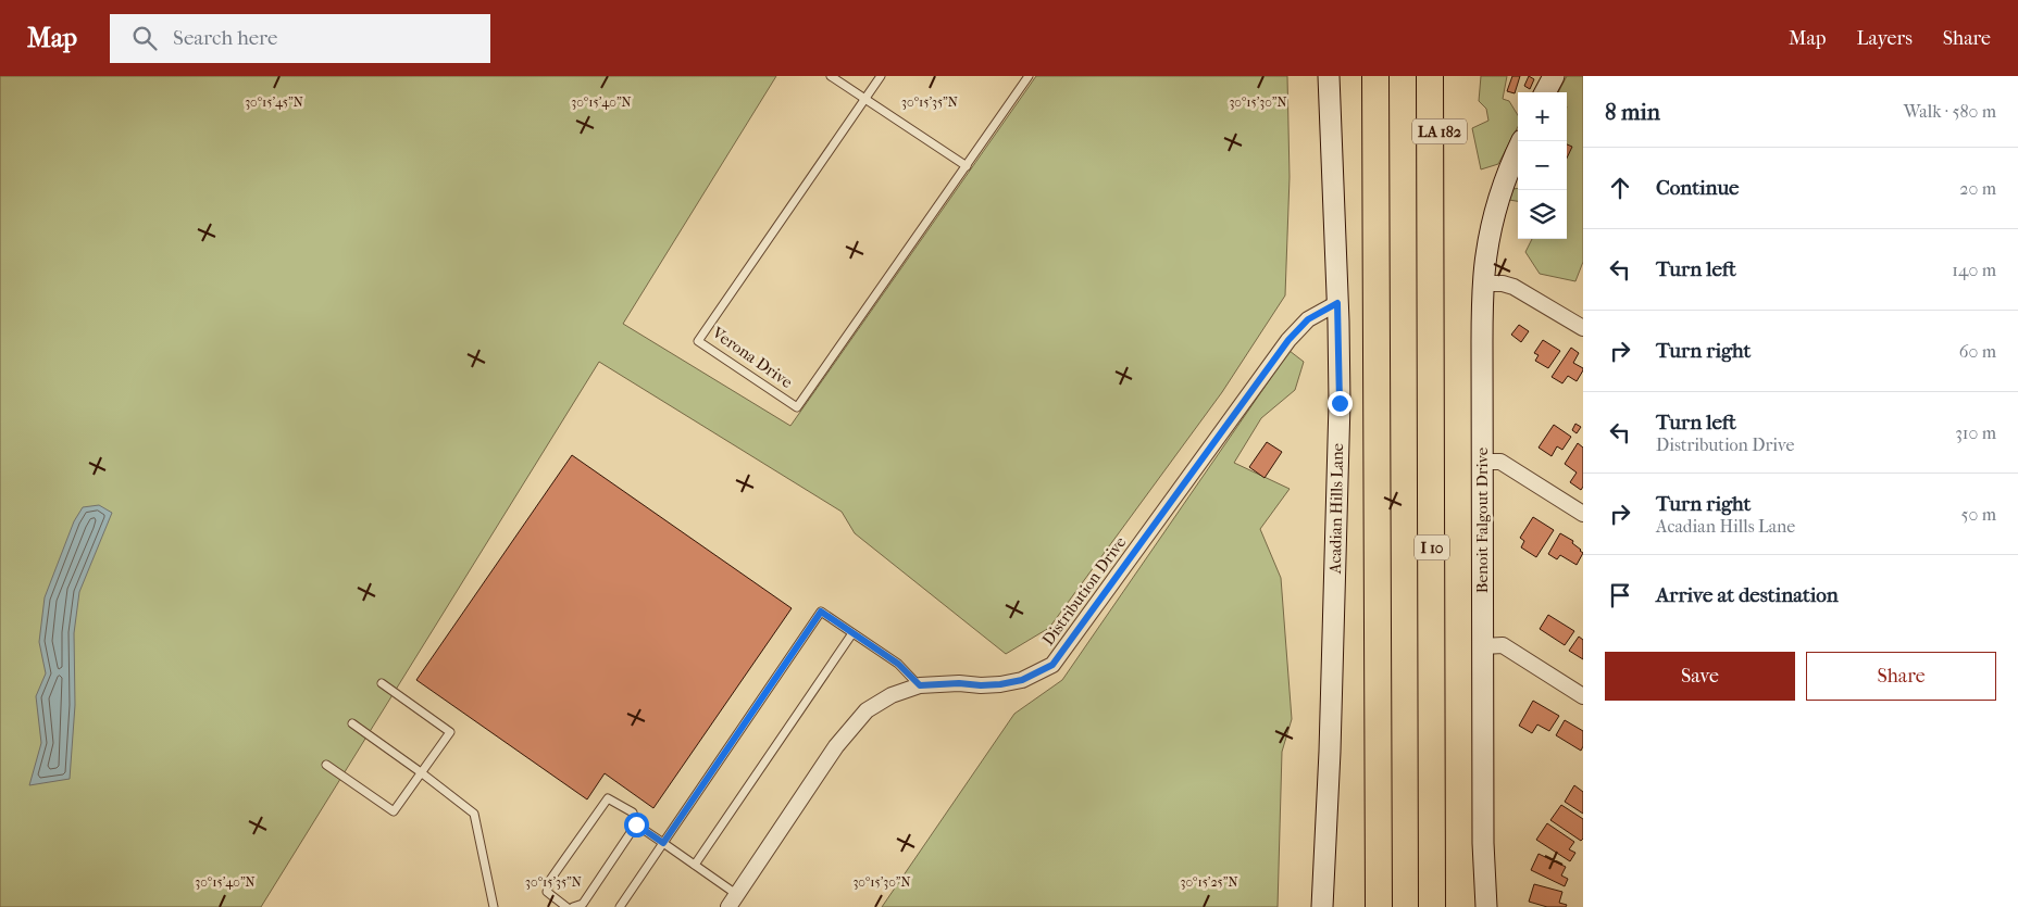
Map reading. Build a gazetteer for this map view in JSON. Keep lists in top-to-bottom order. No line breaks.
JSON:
{"streets":{"highway":["LA 182","I 10"],"street":["Acadian Hills Lane","Benoit Falgout Drive","Distribution Drive"],"lane":["Verona Drive"]},"crossings":[["LA 182","I 10"],["Acadian Hills Lane","Distribution Drive"]],"page":{"header":"Map","search":"Search here","nav":["Map","Layers","Share"],"heading":["8 min","Walk · 580 m"],"map_buttons":["+","−"],"list":[["Continue","20 m"],["Turn left","140 m"],["Turn right","60 m"],["Turn left","Distribution Drive","310 m"],["Turn right","Acadian Hills Lane","50 m"],"Arrive at destination"],"buttons":["Save","Share"]},"coordinates":["30°15'45\"N","30°15'40\"N","30°15'35\"N","30°15'30\"N","30°15'25\"N"]}
